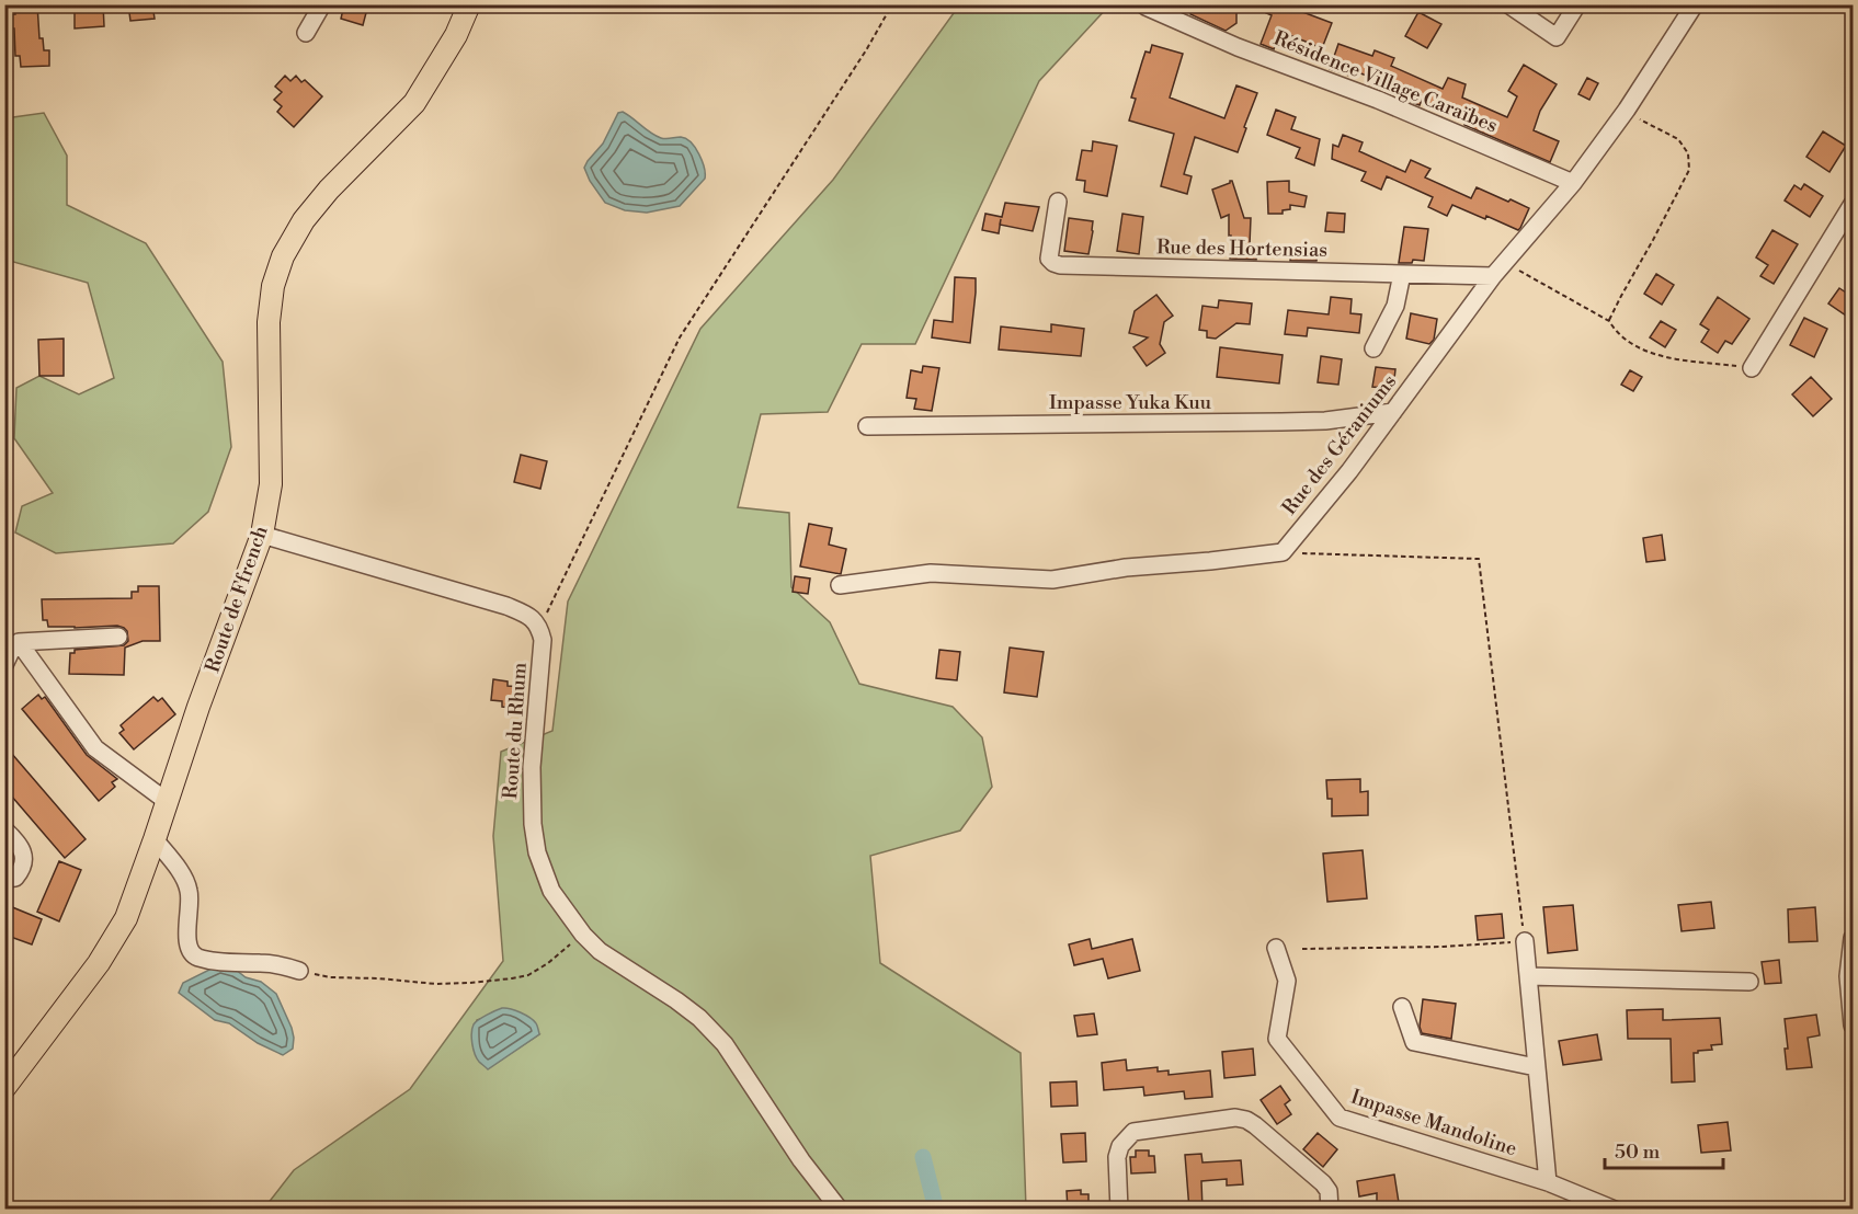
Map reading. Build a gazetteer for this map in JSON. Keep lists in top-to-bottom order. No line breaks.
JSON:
{"streets":{"main road":["Route de Ffrench"],"street":["Résidence Village Caraïbes","Rue des Hortensias","Impasse Yuka Kuu","Rue des Géraniums","Route du Rhum","Impasse Mandoline"]},"crossings":[["Résidence Village Caraïbes","Rue des Géraniums"],["Rue des Hortensias","Rue des Géraniums"],["Impasse Yuka Kuu","Rue des Géraniums"]],"scale_bar":"50 m"}
